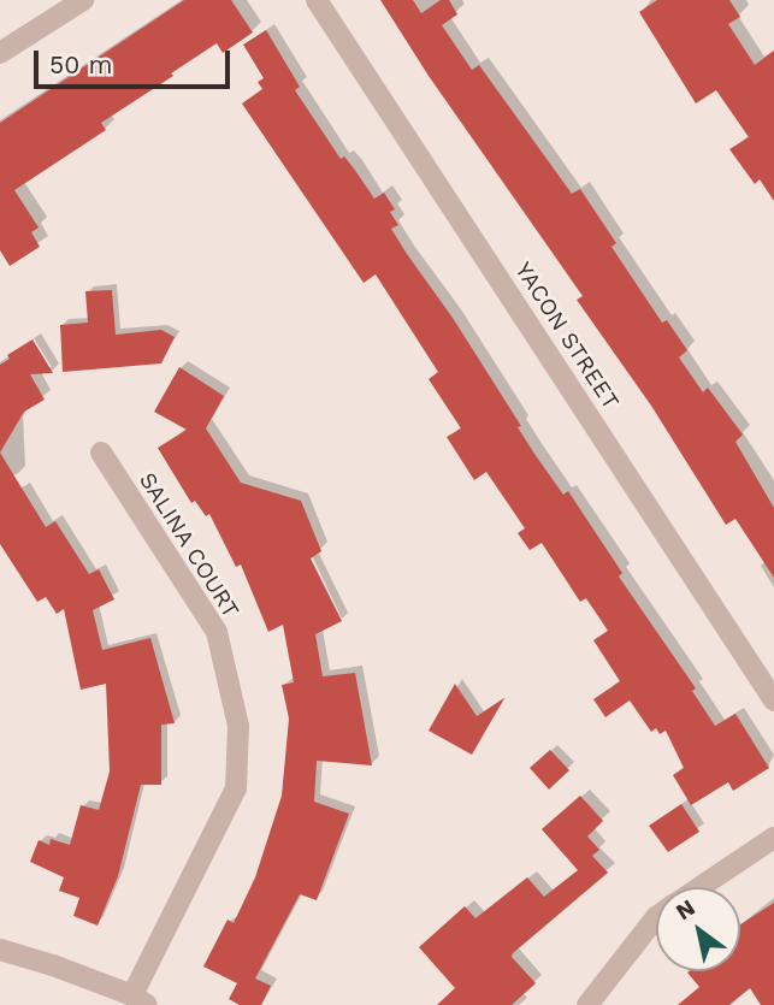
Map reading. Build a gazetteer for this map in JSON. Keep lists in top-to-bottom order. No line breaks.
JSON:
{"streets":{"street":["YACON STREET","SALINA COURT"]},"scale_bar":"50 m","north":"top left"}
